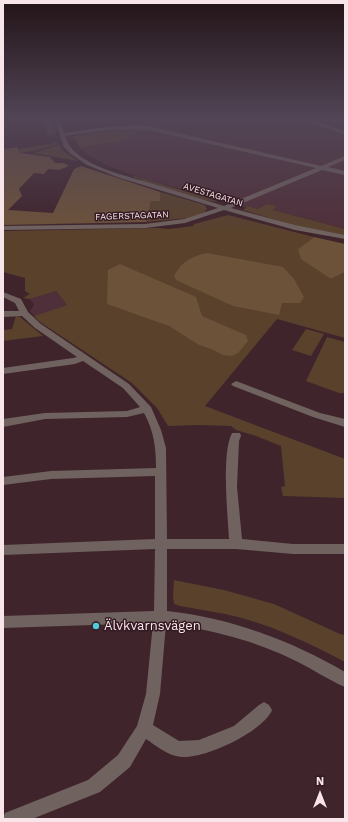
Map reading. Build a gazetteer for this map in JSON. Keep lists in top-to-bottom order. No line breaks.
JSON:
{"streets":{"street":["AVESTAGATAN","FAGERSTAGATAN"]},"crossings":[["AVESTAGATAN","FAGERSTAGATAN"]],"places":["Älvkvarnsvägen"],"north":"top"}
